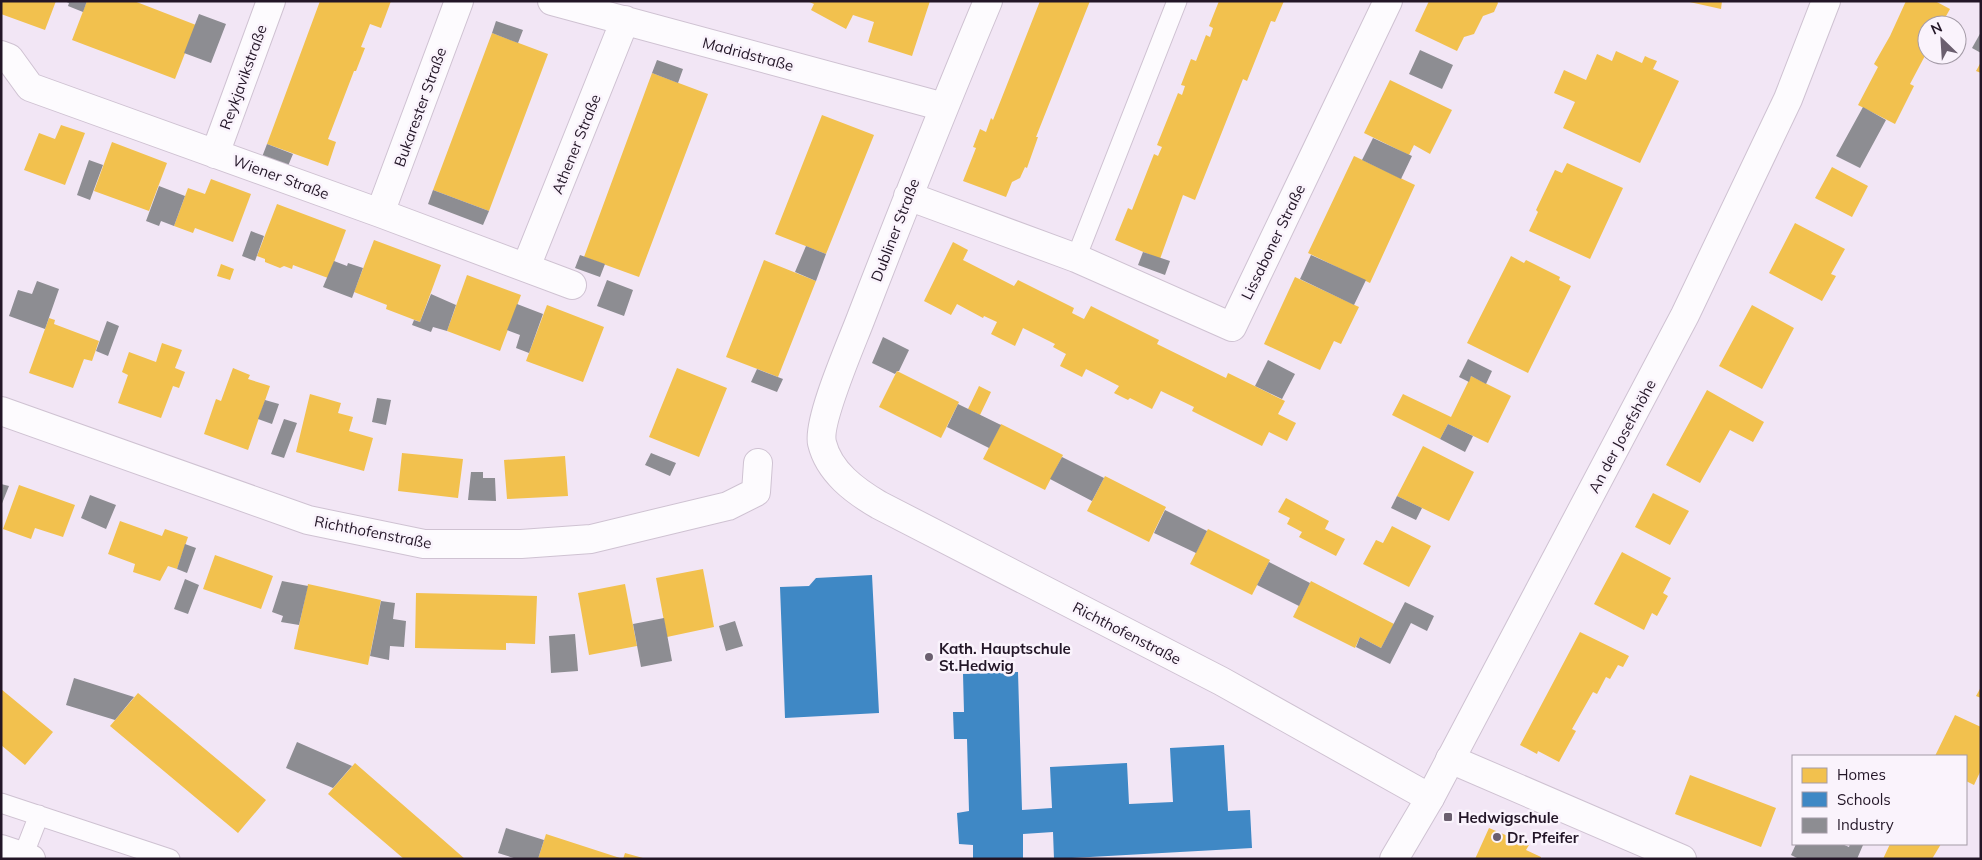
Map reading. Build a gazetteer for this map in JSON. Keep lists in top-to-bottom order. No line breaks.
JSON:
{"streets":{"street":["Madridstraße","Reykjavikstraße","Bukarester Straße","Athener Straße","Wiener Straße","Dubliner Straße","Lissaboner Straße","An der Josefshöhe","Richthofenstraße"]},"crossings":[["Madridstraße","Athener Straße"],["Madridstraße","Dubliner Straße"],["Reykjavikstraße","Wiener Straße"],["Bukarester Straße","Wiener Straße"],["Athener Straße","Wiener Straße"],["Dubliner Straße","Lissaboner Straße"],["Dubliner Straße","Richthofenstraße"],["An der Josefshöhe","Richthofenstraße"]],"places":{"other":["Kath. Hauptschule St.Hedwig","Dr. Pfeifer"],"transit":["Hedwigschule"]},"legend":["Homes","Schools","Industry"],"north":"top left"}
